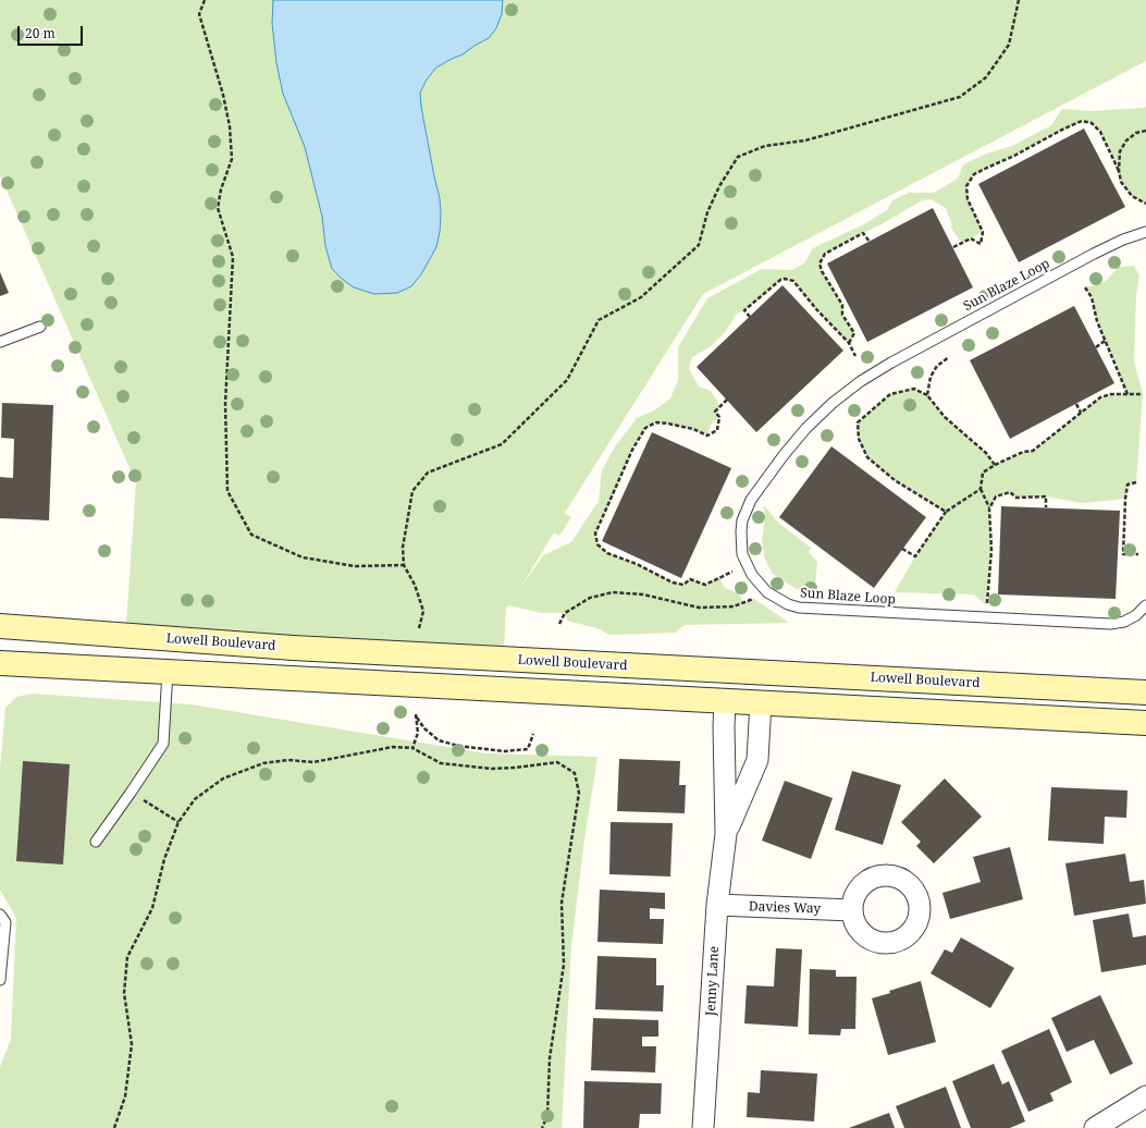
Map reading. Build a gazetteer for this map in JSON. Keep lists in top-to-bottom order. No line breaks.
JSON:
{"streets":{"main road":["Lowell Boulevard"],"street":["Davies Way","Jenny Lane"],"lane":["Sun Blaze Loop"]},"crossings":[["Davies Way","Jenny Lane"]],"scale_bar":"20 m"}
